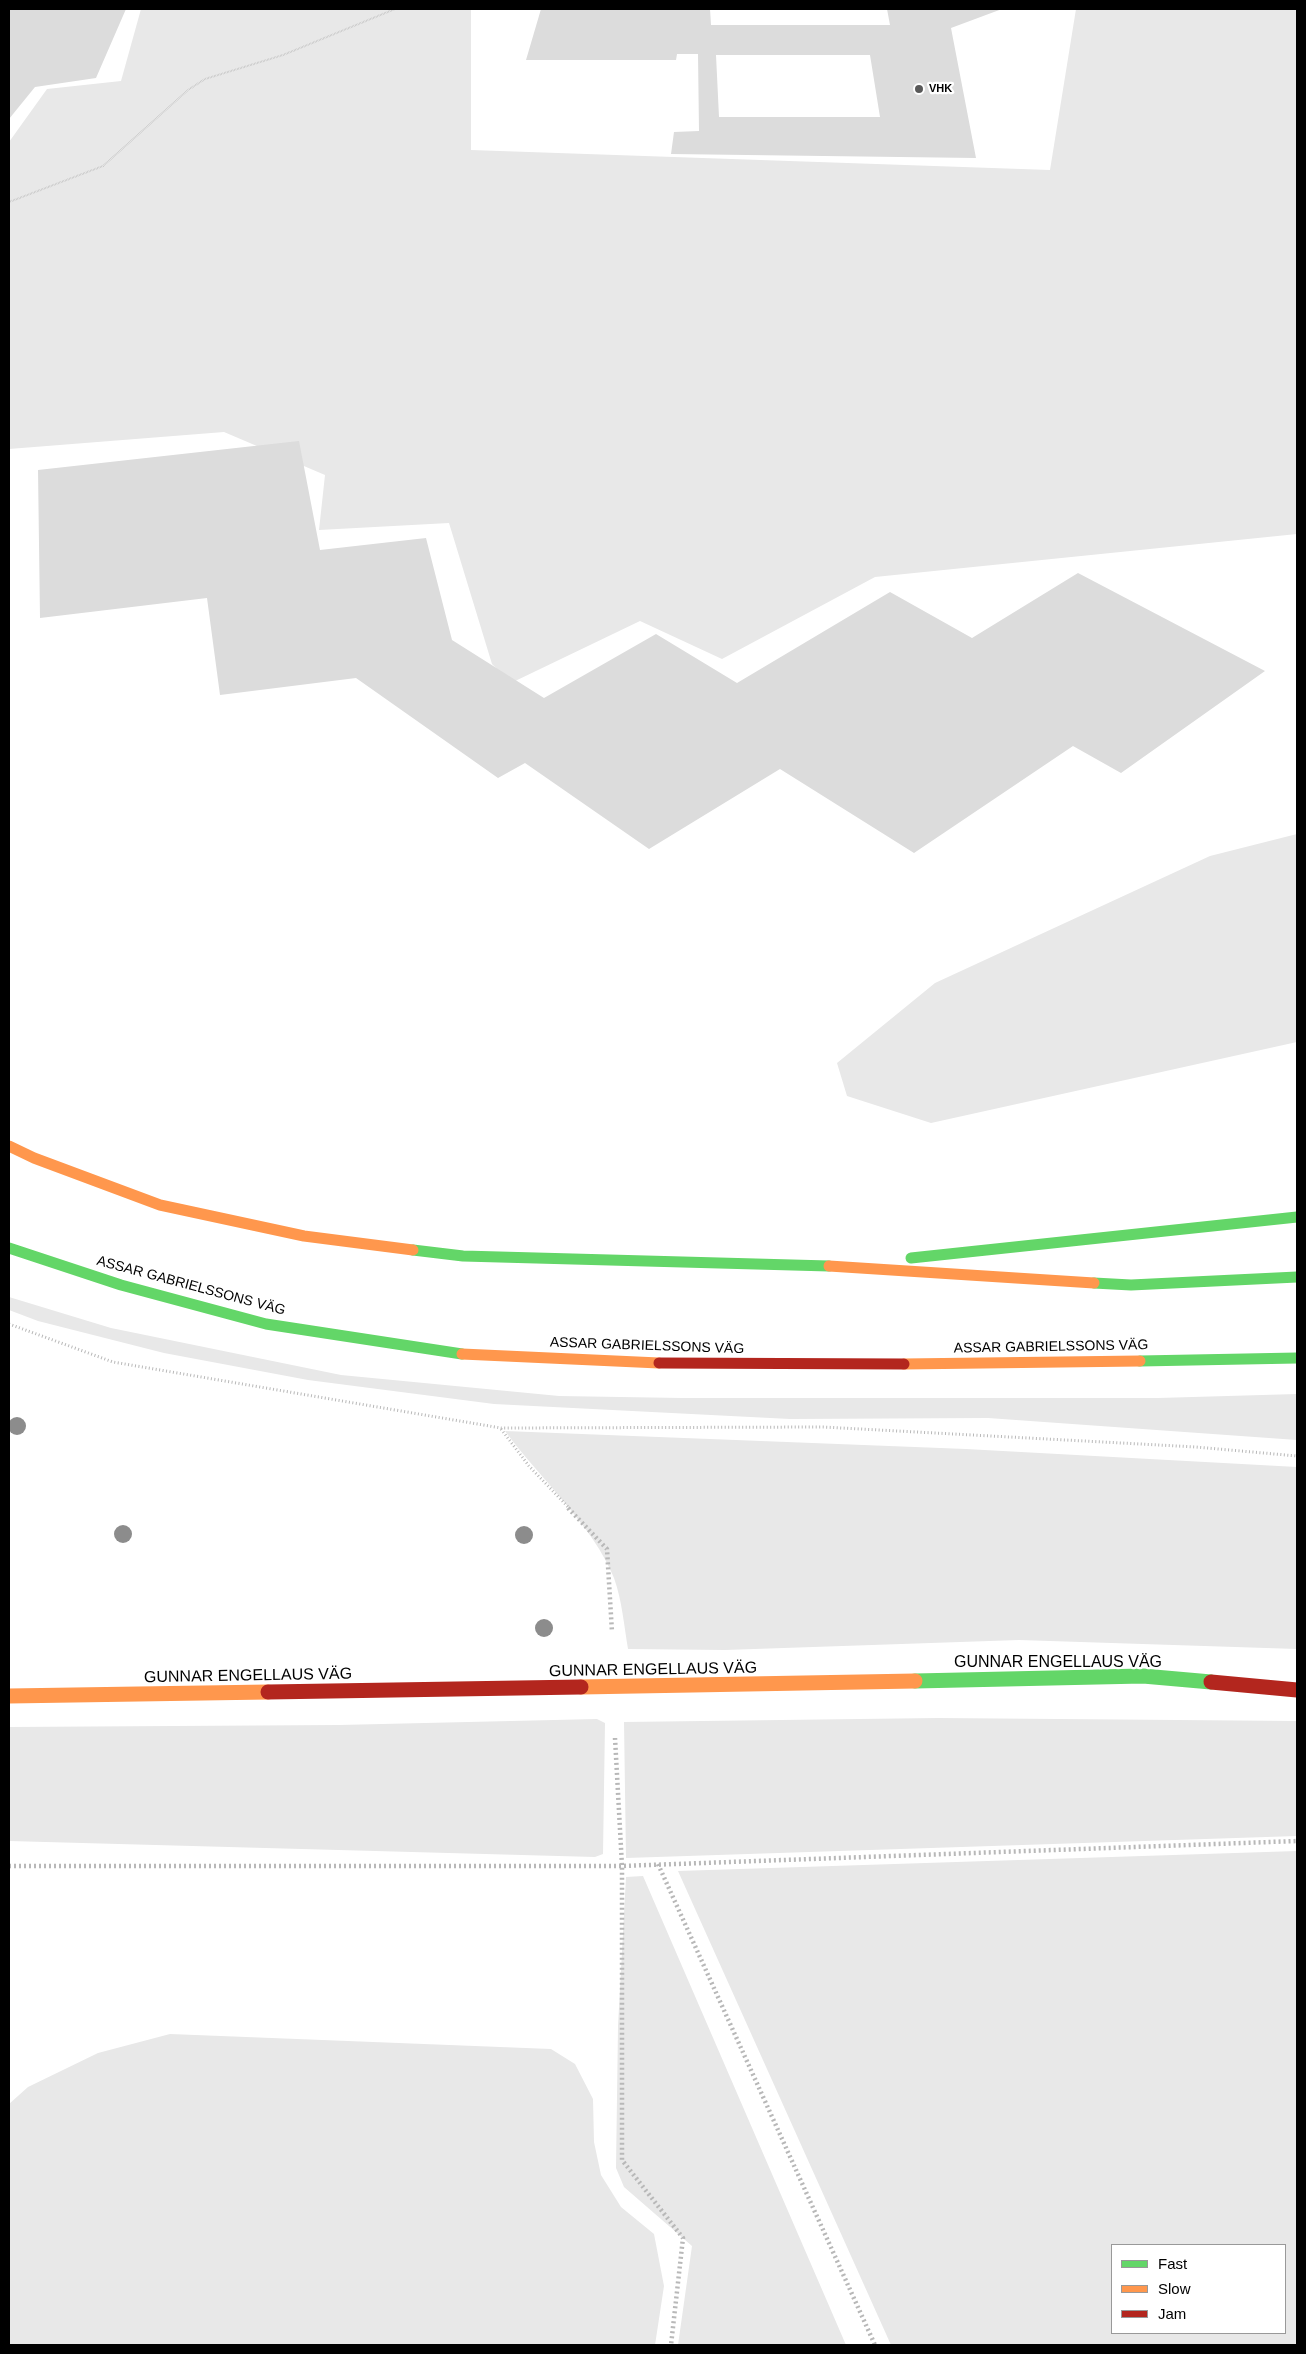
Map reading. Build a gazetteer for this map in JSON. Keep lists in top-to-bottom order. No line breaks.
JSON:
{"streets":{"street":["ASSAR GABRIELSSONS VÄG","GUNNAR ENGELLAUS VÄG"]},"places":["VHK"],"legend":["Fast","Slow","Jam"]}
